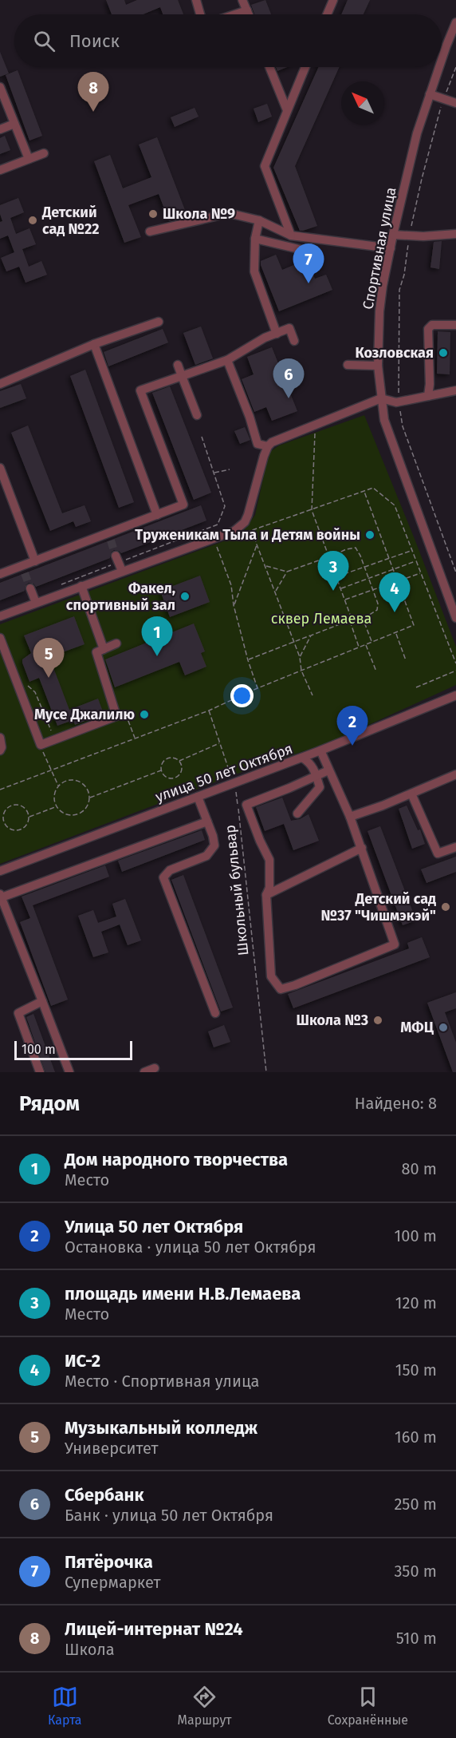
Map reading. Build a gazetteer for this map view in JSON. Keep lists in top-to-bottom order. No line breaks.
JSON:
{"streets":{"street":["Спортивная улица","улица 50 лет Октября"],"path":["Школьный бульвар"]},"crossings":[["улица 50 лет Октября","Школьный бульвар"]],"parks":["сквер Лемаева"],"places":["Школа №9","Детский сад №22","Козловская","Труженикам Тыла и Детям войны","Факел, спортивный зал","Мусе Джалилю","Детский сад №37 \"Чишмэкэй\"","Школа №3","МФЦ"],"scale_bar":"100 m","north":"top left","page":{"search":"Поиск","pins":["8","7","6","3","4","1","5","2"],"scale":"100 m","heading":["Рядом","Найдено: 8"],"list":[{"mark":"1","name":"Дом народного творчества","note":"Место","value":"80 m"},{"mark":"2","name":"Улица 50 лет Октября","note":"Остановка · улица 50 лет Октября","value":"100 m"},{"mark":"3","name":"площадь имени Н.В.Лемаева","note":"Место","value":"120 m"},{"mark":"4","name":"ИС-2","note":"Место · Спортивная улица","value":"150 m"},{"mark":"5","name":"Музыкальный колледж","note":"Университет","value":"160 m"},{"mark":"6","name":"Сбербанк","note":"Банк · улица 50 лет Октября","value":"250 m"},{"mark":"7","name":"Пятёрочка","note":"Супермаркет","value":"350 m"},{"mark":"8","name":"Лицей-интернат №24","note":"Школа","value":"510 m"}],"nav":["Карта","Маршрут","Сохранённые"]}}
